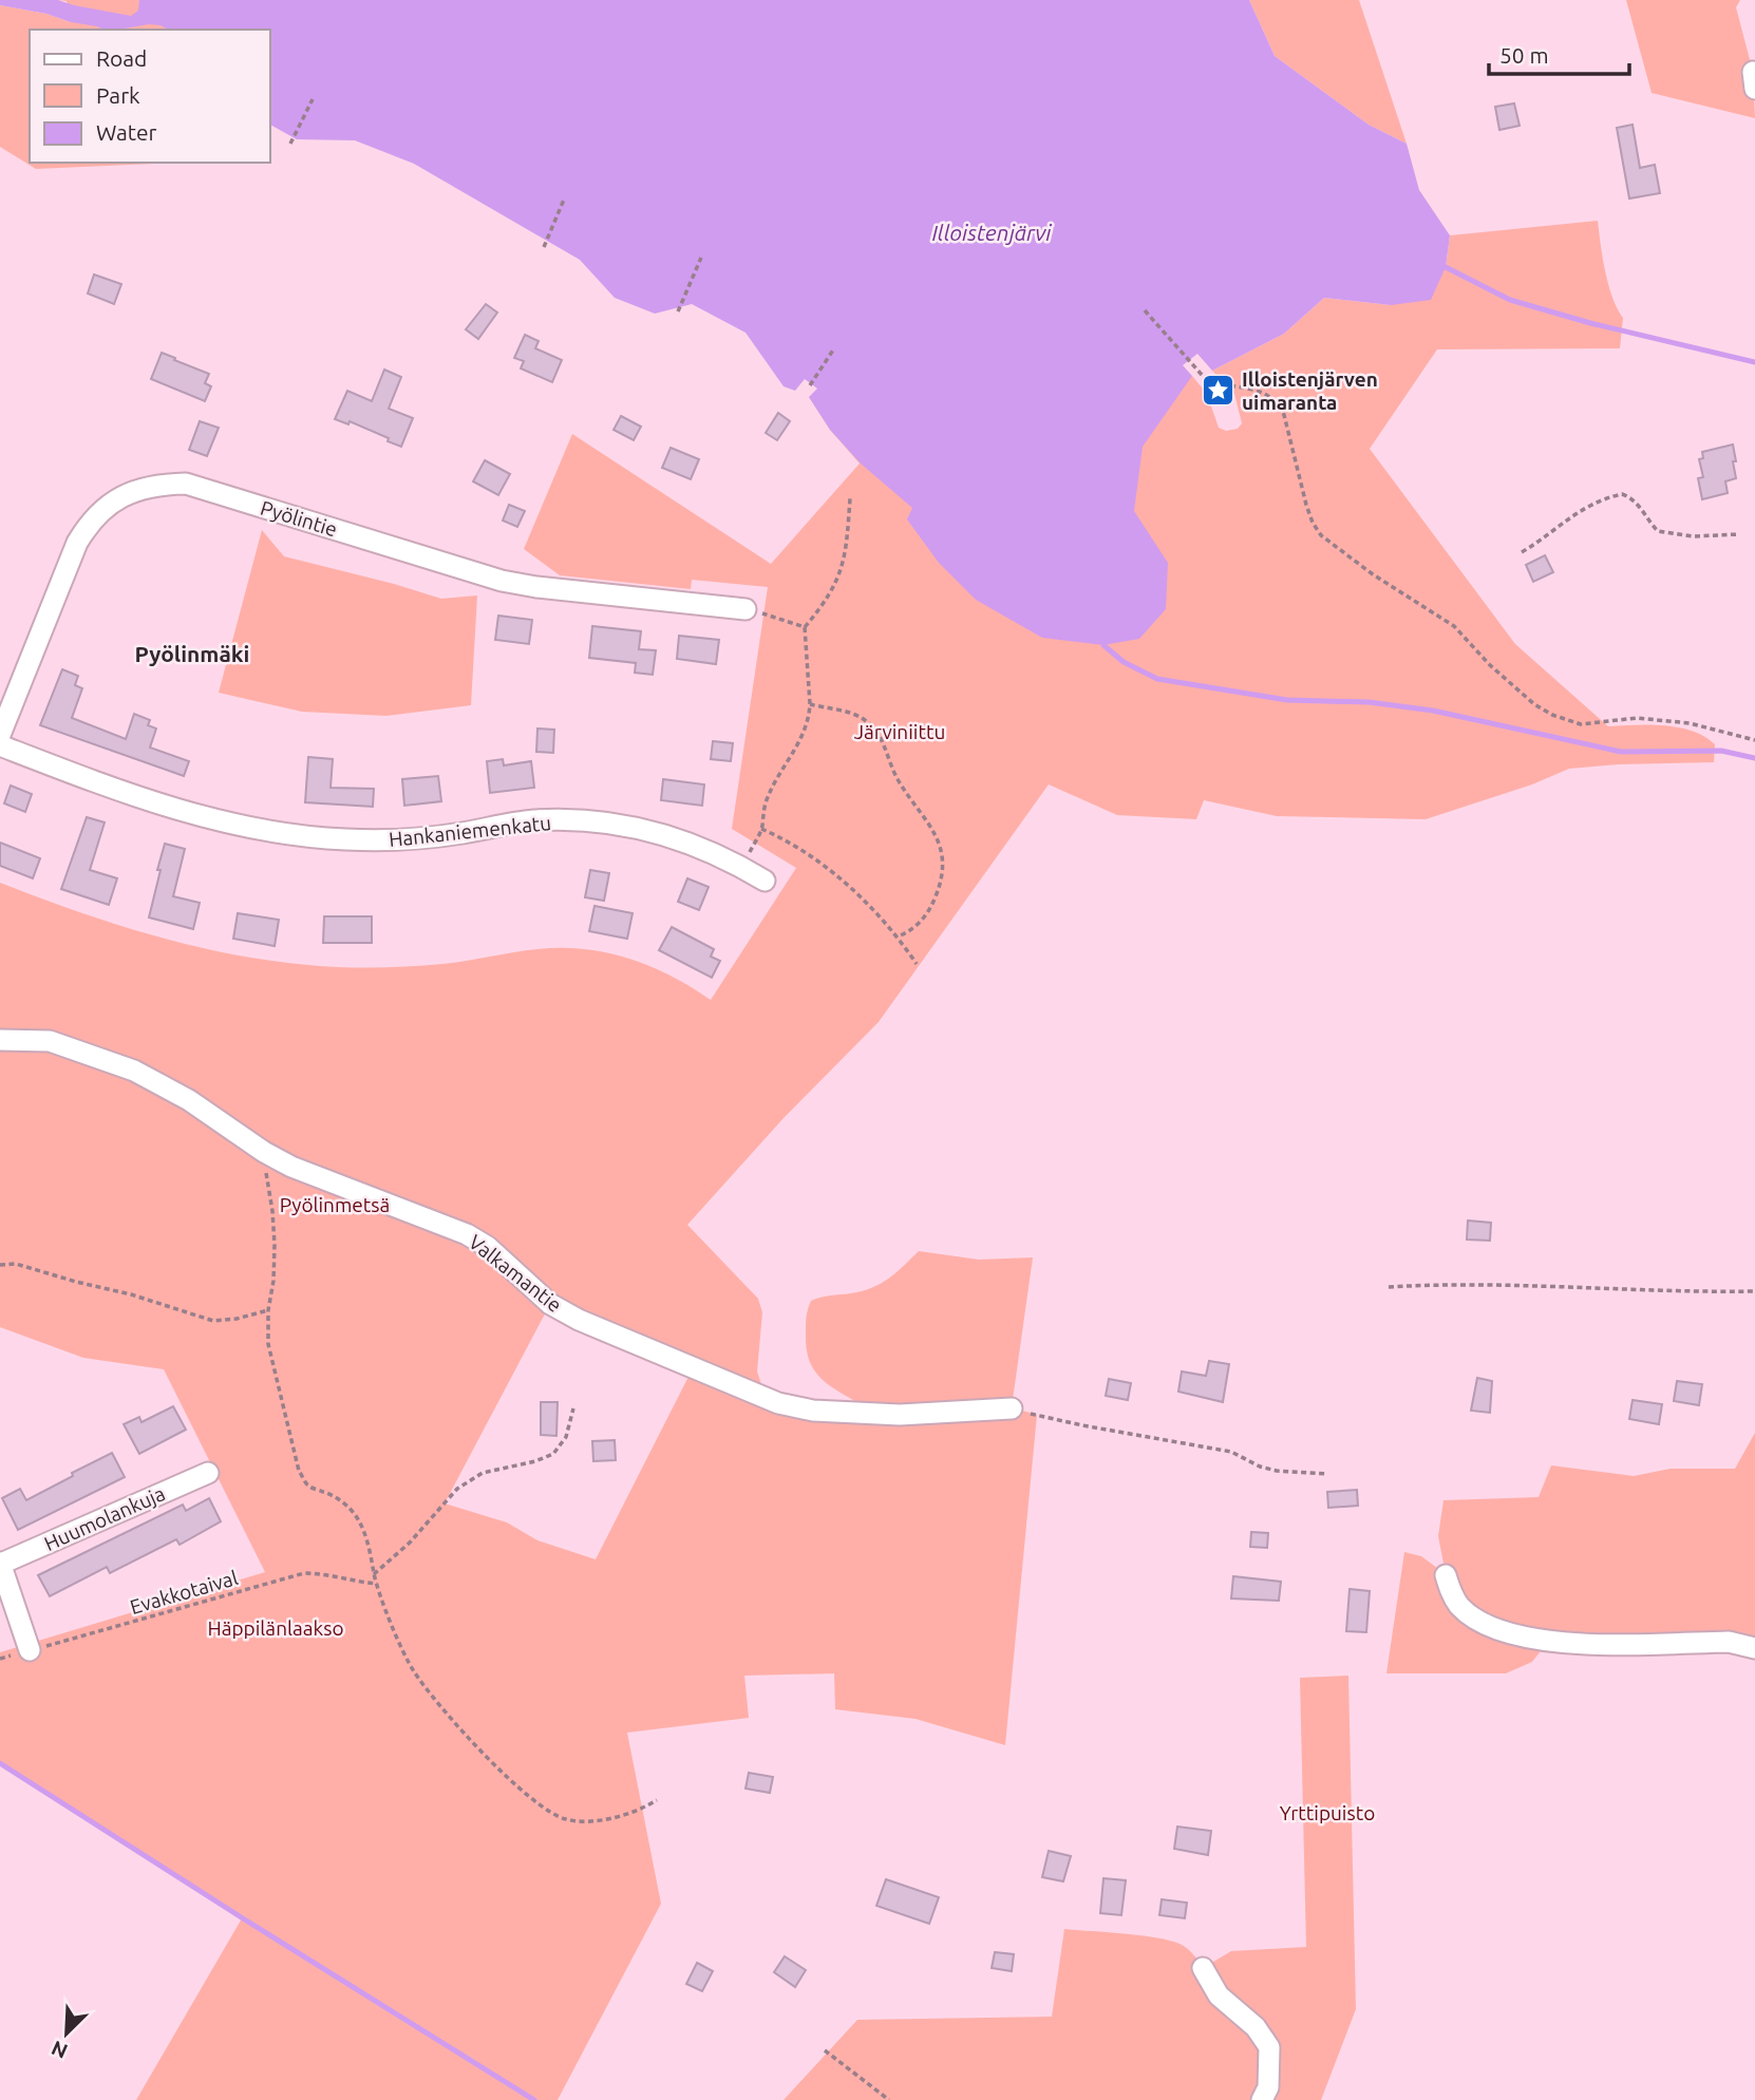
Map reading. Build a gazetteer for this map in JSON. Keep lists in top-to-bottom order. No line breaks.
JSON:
{"streets":{"street":["Pyölintie","Hankaniemenkatu","Valkamantie","Huumolankuja"],"path":["Evakkotaival"]},"districts":["Pyölinmäki"],"water":["Illoistenjärvi"],"parks":["Järviniittu","Pyölinmetsä","Häppilänlaakso","Yrttipuisto"],"places":{"place":["Illoistenjärven uimaranta"]},"legend":["Road","Park","Water"],"scale_bar":"50 m","north":"bottom left"}
